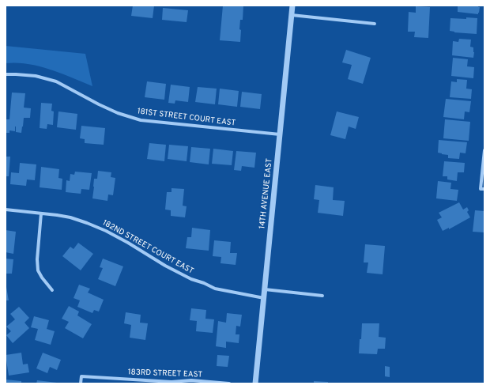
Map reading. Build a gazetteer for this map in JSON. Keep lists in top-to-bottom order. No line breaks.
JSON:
{"streets":{"street":["181ST STREET COURT EAST","14TH AVENUE EAST","182ND STREET COURT EAST","183RD STREET EAST"]},"crossings":[["181ST STREET COURT EAST","14TH AVENUE EAST"],["14TH AVENUE EAST","182ND STREET COURT EAST"]]}
